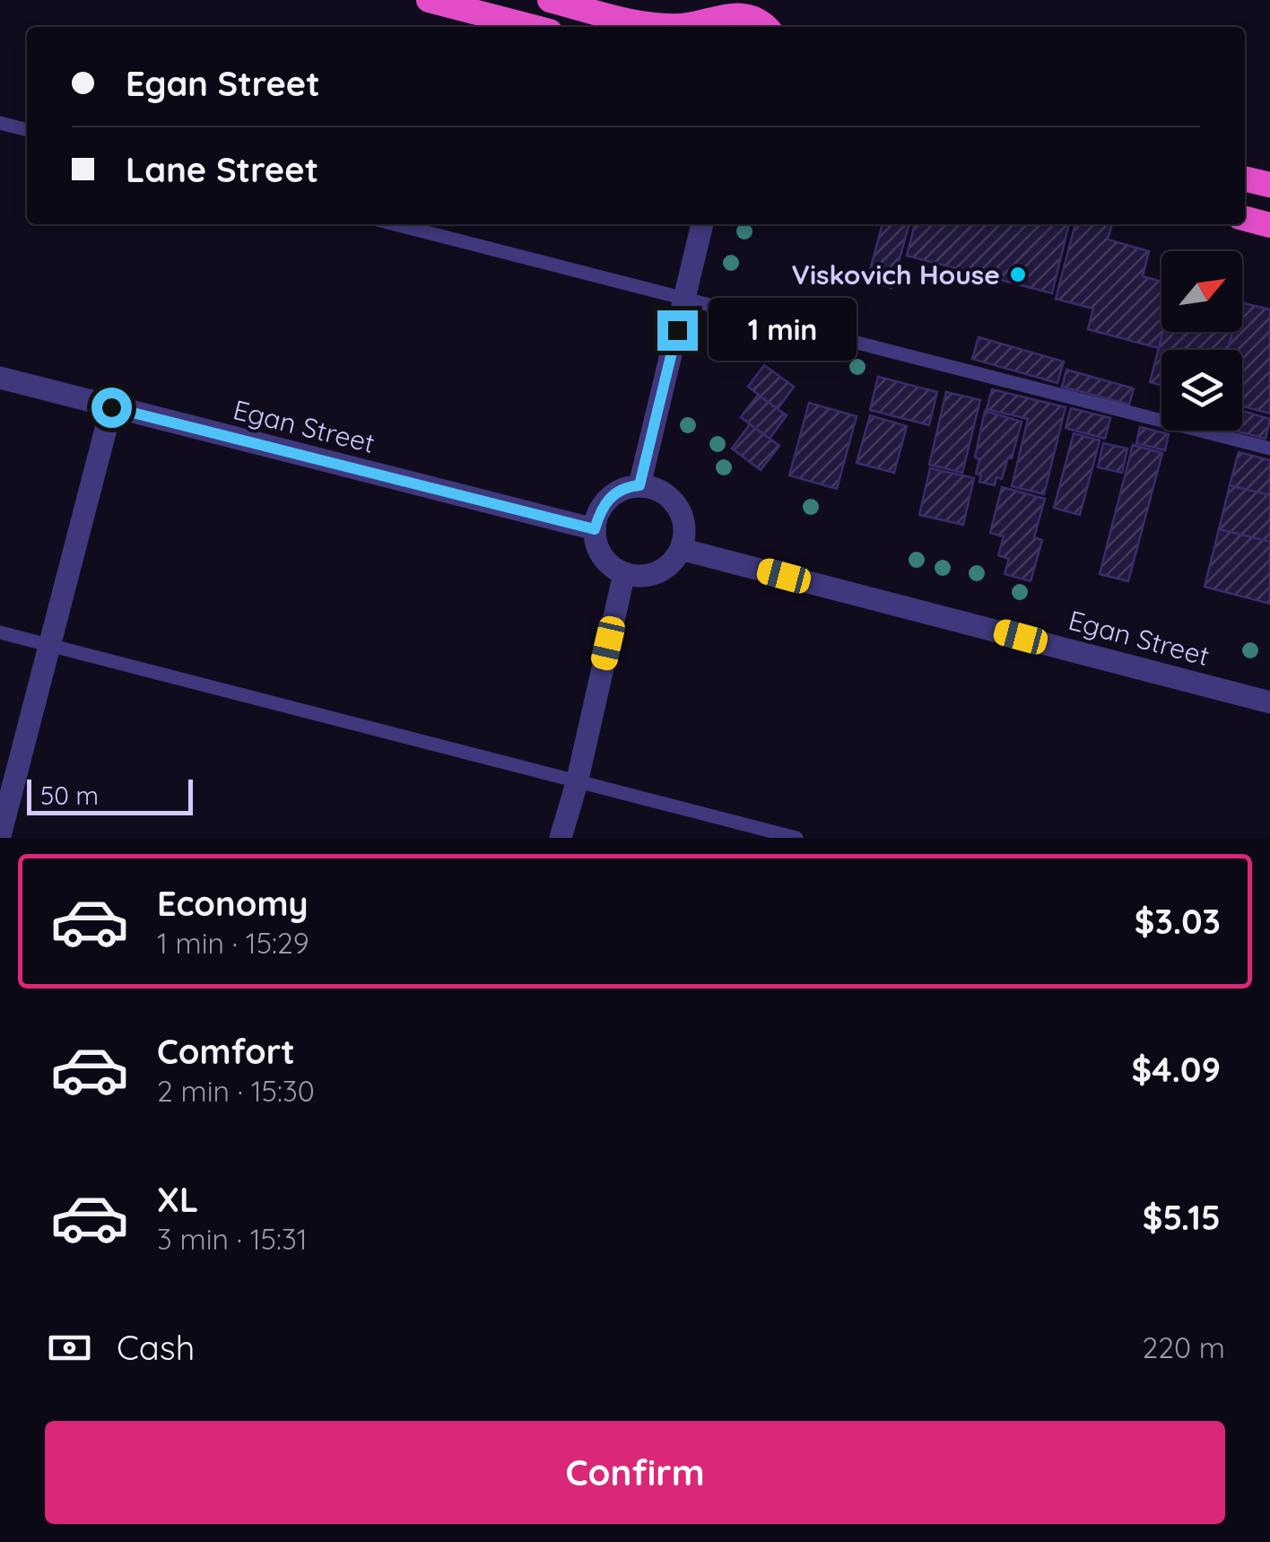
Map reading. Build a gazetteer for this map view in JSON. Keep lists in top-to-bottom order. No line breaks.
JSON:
{"streets":{"street":["Egan Street"]},"places":["Viskovich House"],"scale_bar":"50 m","north":"top right","page":{"banner":["Egan Street","Lane Street"],"bubble":"1 min","scale":"50 m","list":[{"name":"Economy","note":"1 min · 15:29","value":"$3.03"},{"name":"Comfort","note":"2 min · 15:30","value":"$4.09"},{"name":"XL","note":"3 min · 15:31","value":"$5.15"}],"pay":["Cash","220 m"],"buttons":"Confirm"}}
